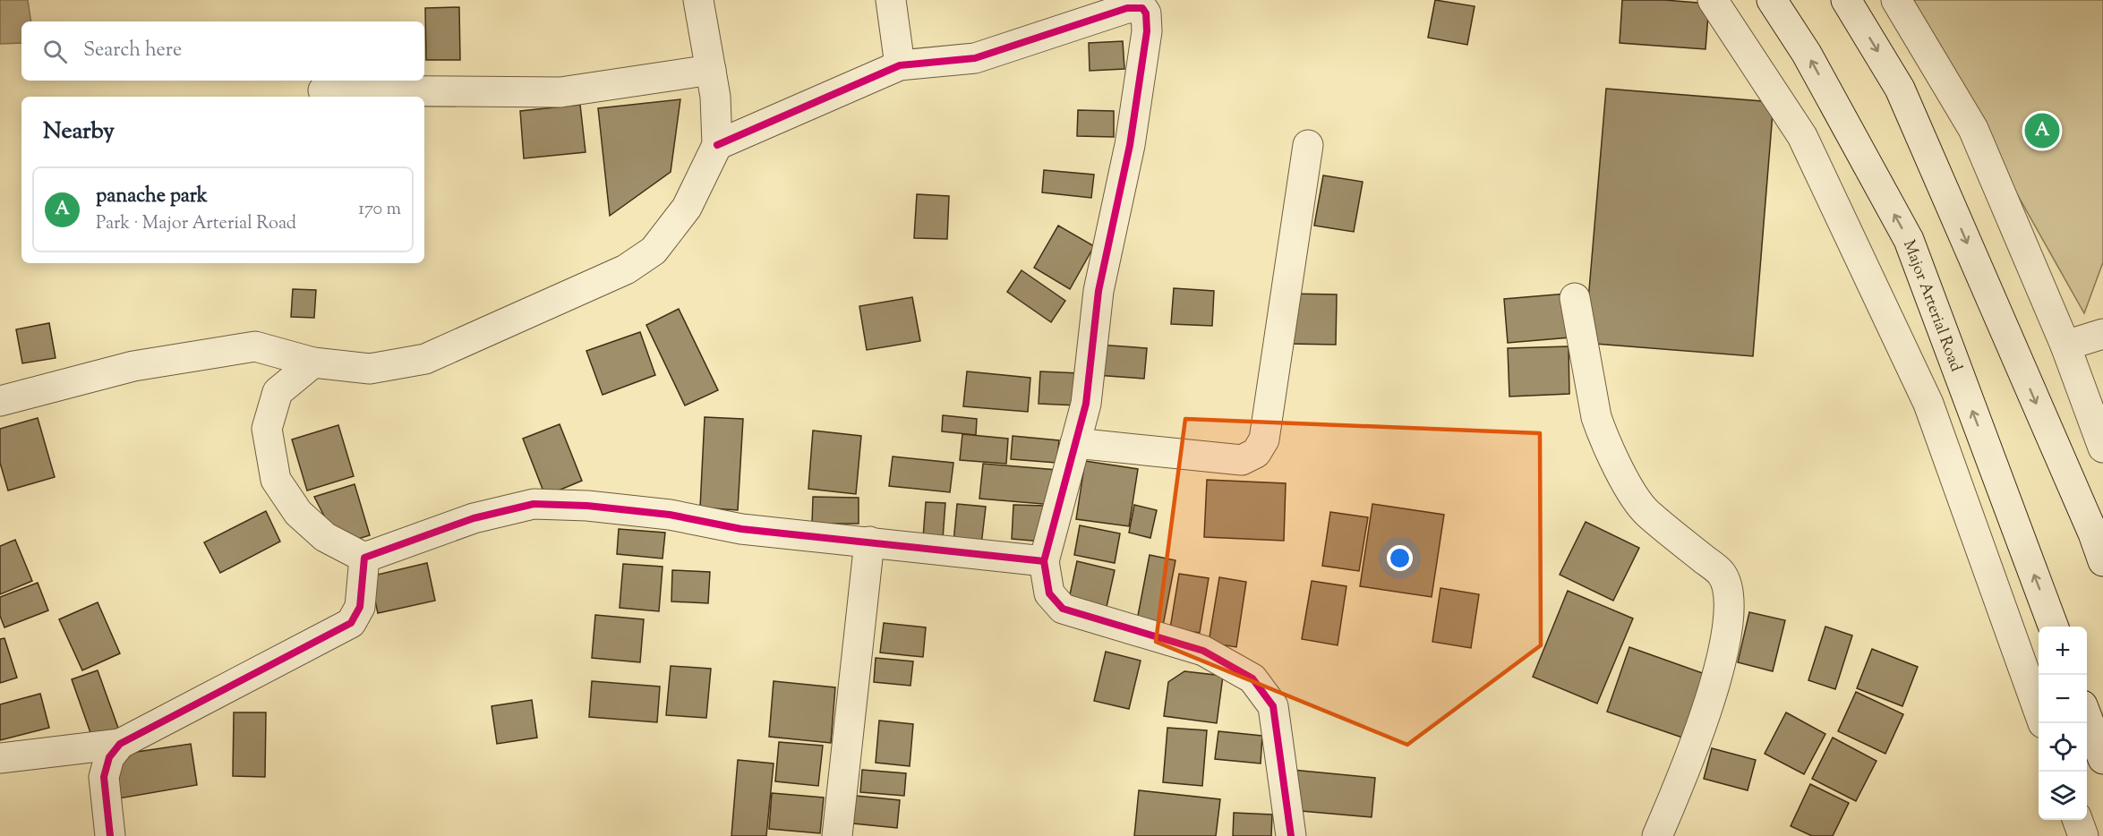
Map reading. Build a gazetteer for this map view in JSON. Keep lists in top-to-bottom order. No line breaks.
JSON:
{"streets":{"street":["Major Arterial Road"]},"page":{"search":"Search here","heading":"Nearby","pins":"A","list":[{"mark":"A","name":"panache park","note":"Park · Major Arterial Road","value":"170 m"}],"map_buttons":["+","−"]}}
